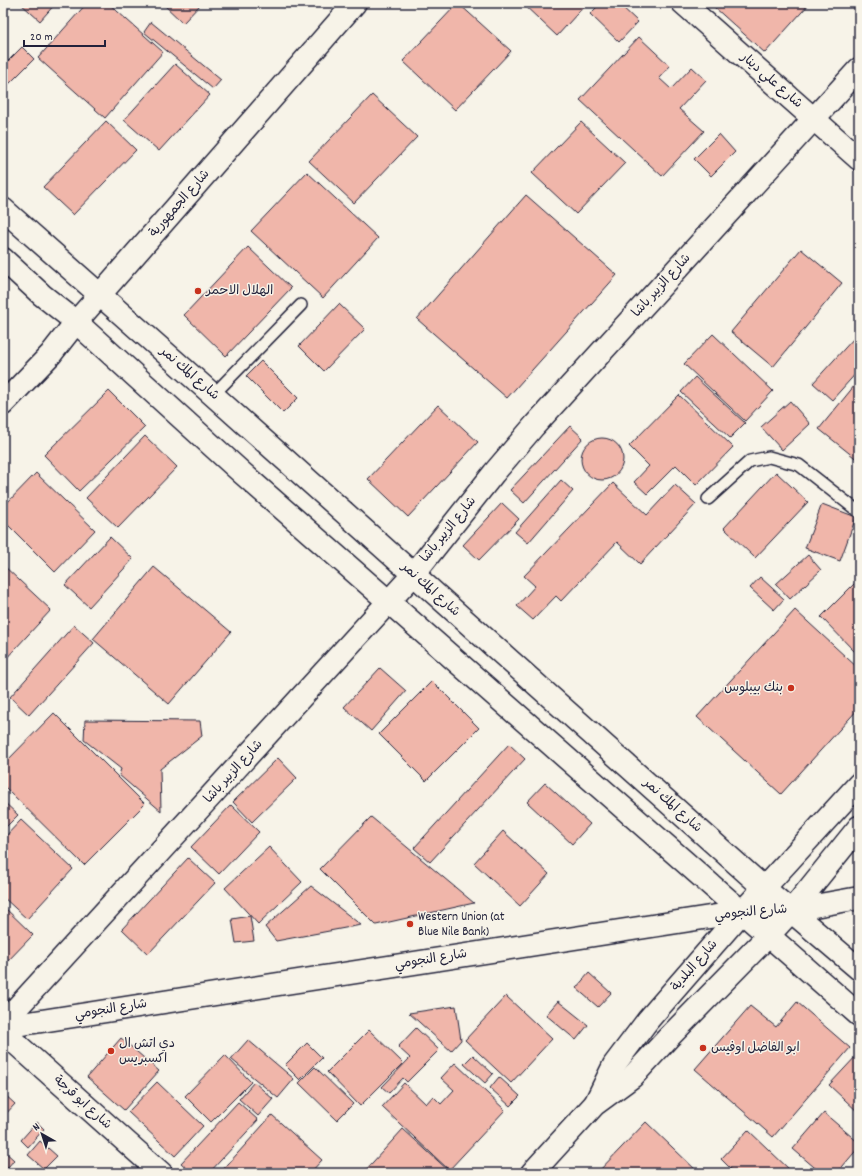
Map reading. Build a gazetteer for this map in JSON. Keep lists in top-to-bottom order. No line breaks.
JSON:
{"streets":{"main road":["شارع علي دينار","شارع الجمهورية","شارع الزبير باشا","شارع المك نمر","شارع النجومي","شارع البلدية","شارع ابو قرجة"]},"crossings":[["شارع علي دينار","شارع الزبير باشا"],["شارع الجمهورية","شارع المك نمر"],["شارع الزبير باشا","شارع المك نمر"],["شارع المك نمر","شارع النجومي"],["شارع المك نمر","شارع البلدية"],["شارع النجومي","شارع البلدية"]],"places":["الهلال الاحمر","بنك بيبلوس","Western Union (at Blue Nile Bank)","ابو الفاضل اوفيس","دي اتش ال اكسبريس"],"scale_bar":"20 m","north":"top left"}
